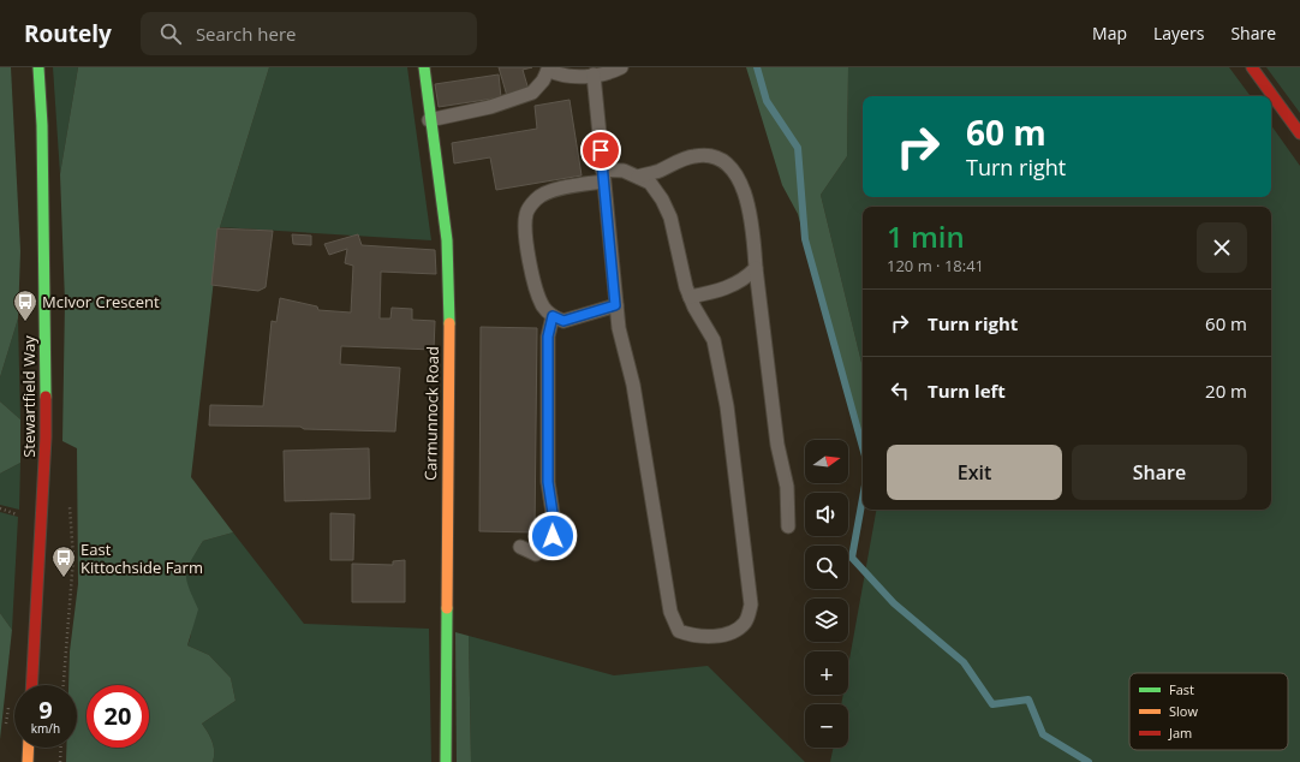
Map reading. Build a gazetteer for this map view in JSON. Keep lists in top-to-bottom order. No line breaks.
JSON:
{"streets":{"street":["Stewartfield Way","Carmunnock Road"]},"places":{"bus stop":["McIvor Crescent","East Kittochside Farm"]},"legend":["Fast","Slow","Jam"],"north":"right","page":{"header":"Routely","search":"Search here","nav":["Map","Layers","Share"],"turn":["60 m","Turn right"],"heading":["1 min","120 m · 18:41"],"list":[{"name":"Turn right","value":"60 m"},{"name":"Turn left","value":"20 m"}],"buttons":["Exit","Share"],"map_buttons":["+","−"],"speed":"9 km/h","limit":"20"}}
